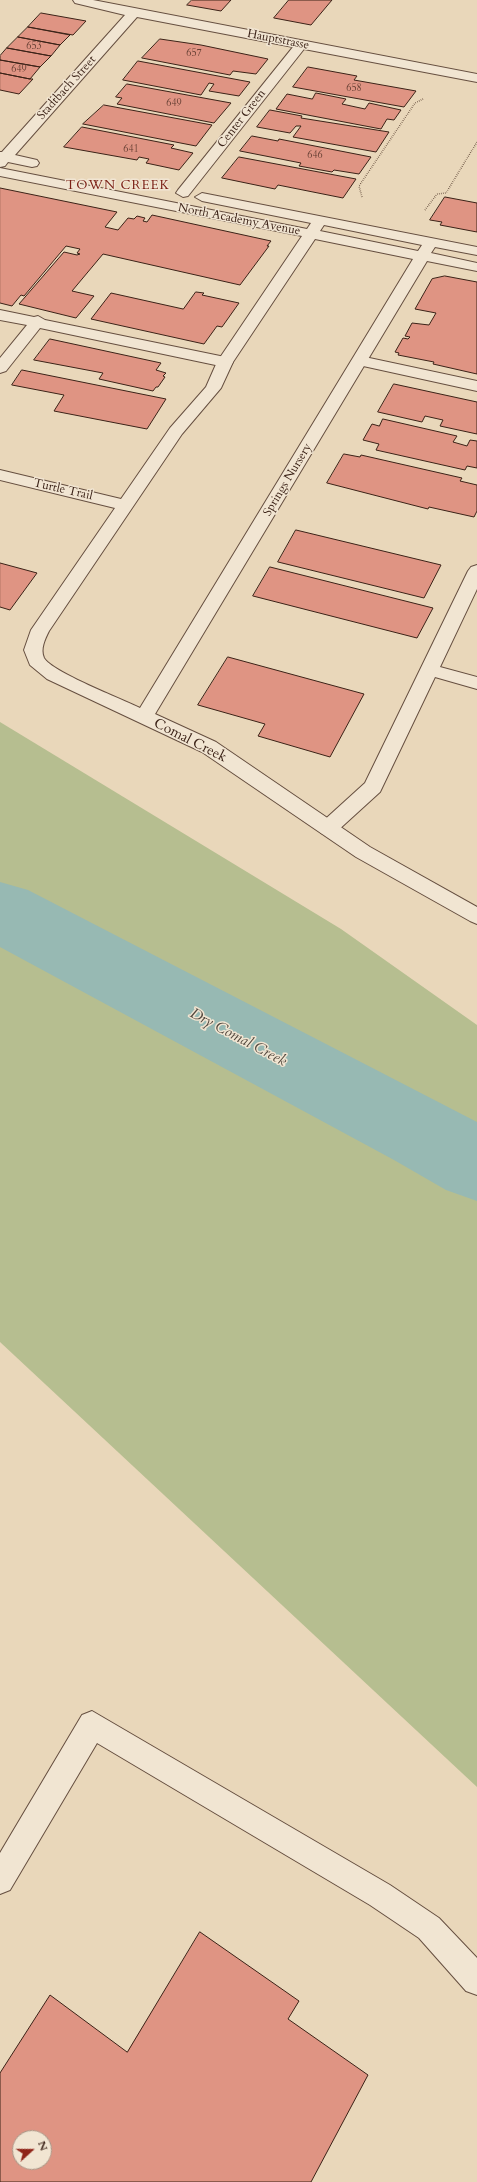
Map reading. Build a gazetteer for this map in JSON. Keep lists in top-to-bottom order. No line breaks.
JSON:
{"streets":{"street":["Hauptstrasse","Stadtbach Street","Center Green","North Academy Avenue","Springs Nursery","Turtle Trail","Comal Creek"]},"crossings":[["Hauptstrasse","Stadtbach Street"],["Hauptstrasse","Center Green"],["Center Green","North Academy Avenue"],["North Academy Avenue","Springs Nursery"],["Springs Nursery","Comal Creek"],["Turtle Trail","Comal Creek"]],"districts":["TOWN CREEK"],"water":["Dry Comal Creek"],"house_numbers":["653","657","649","658","649","641","646"],"north":"right"}
